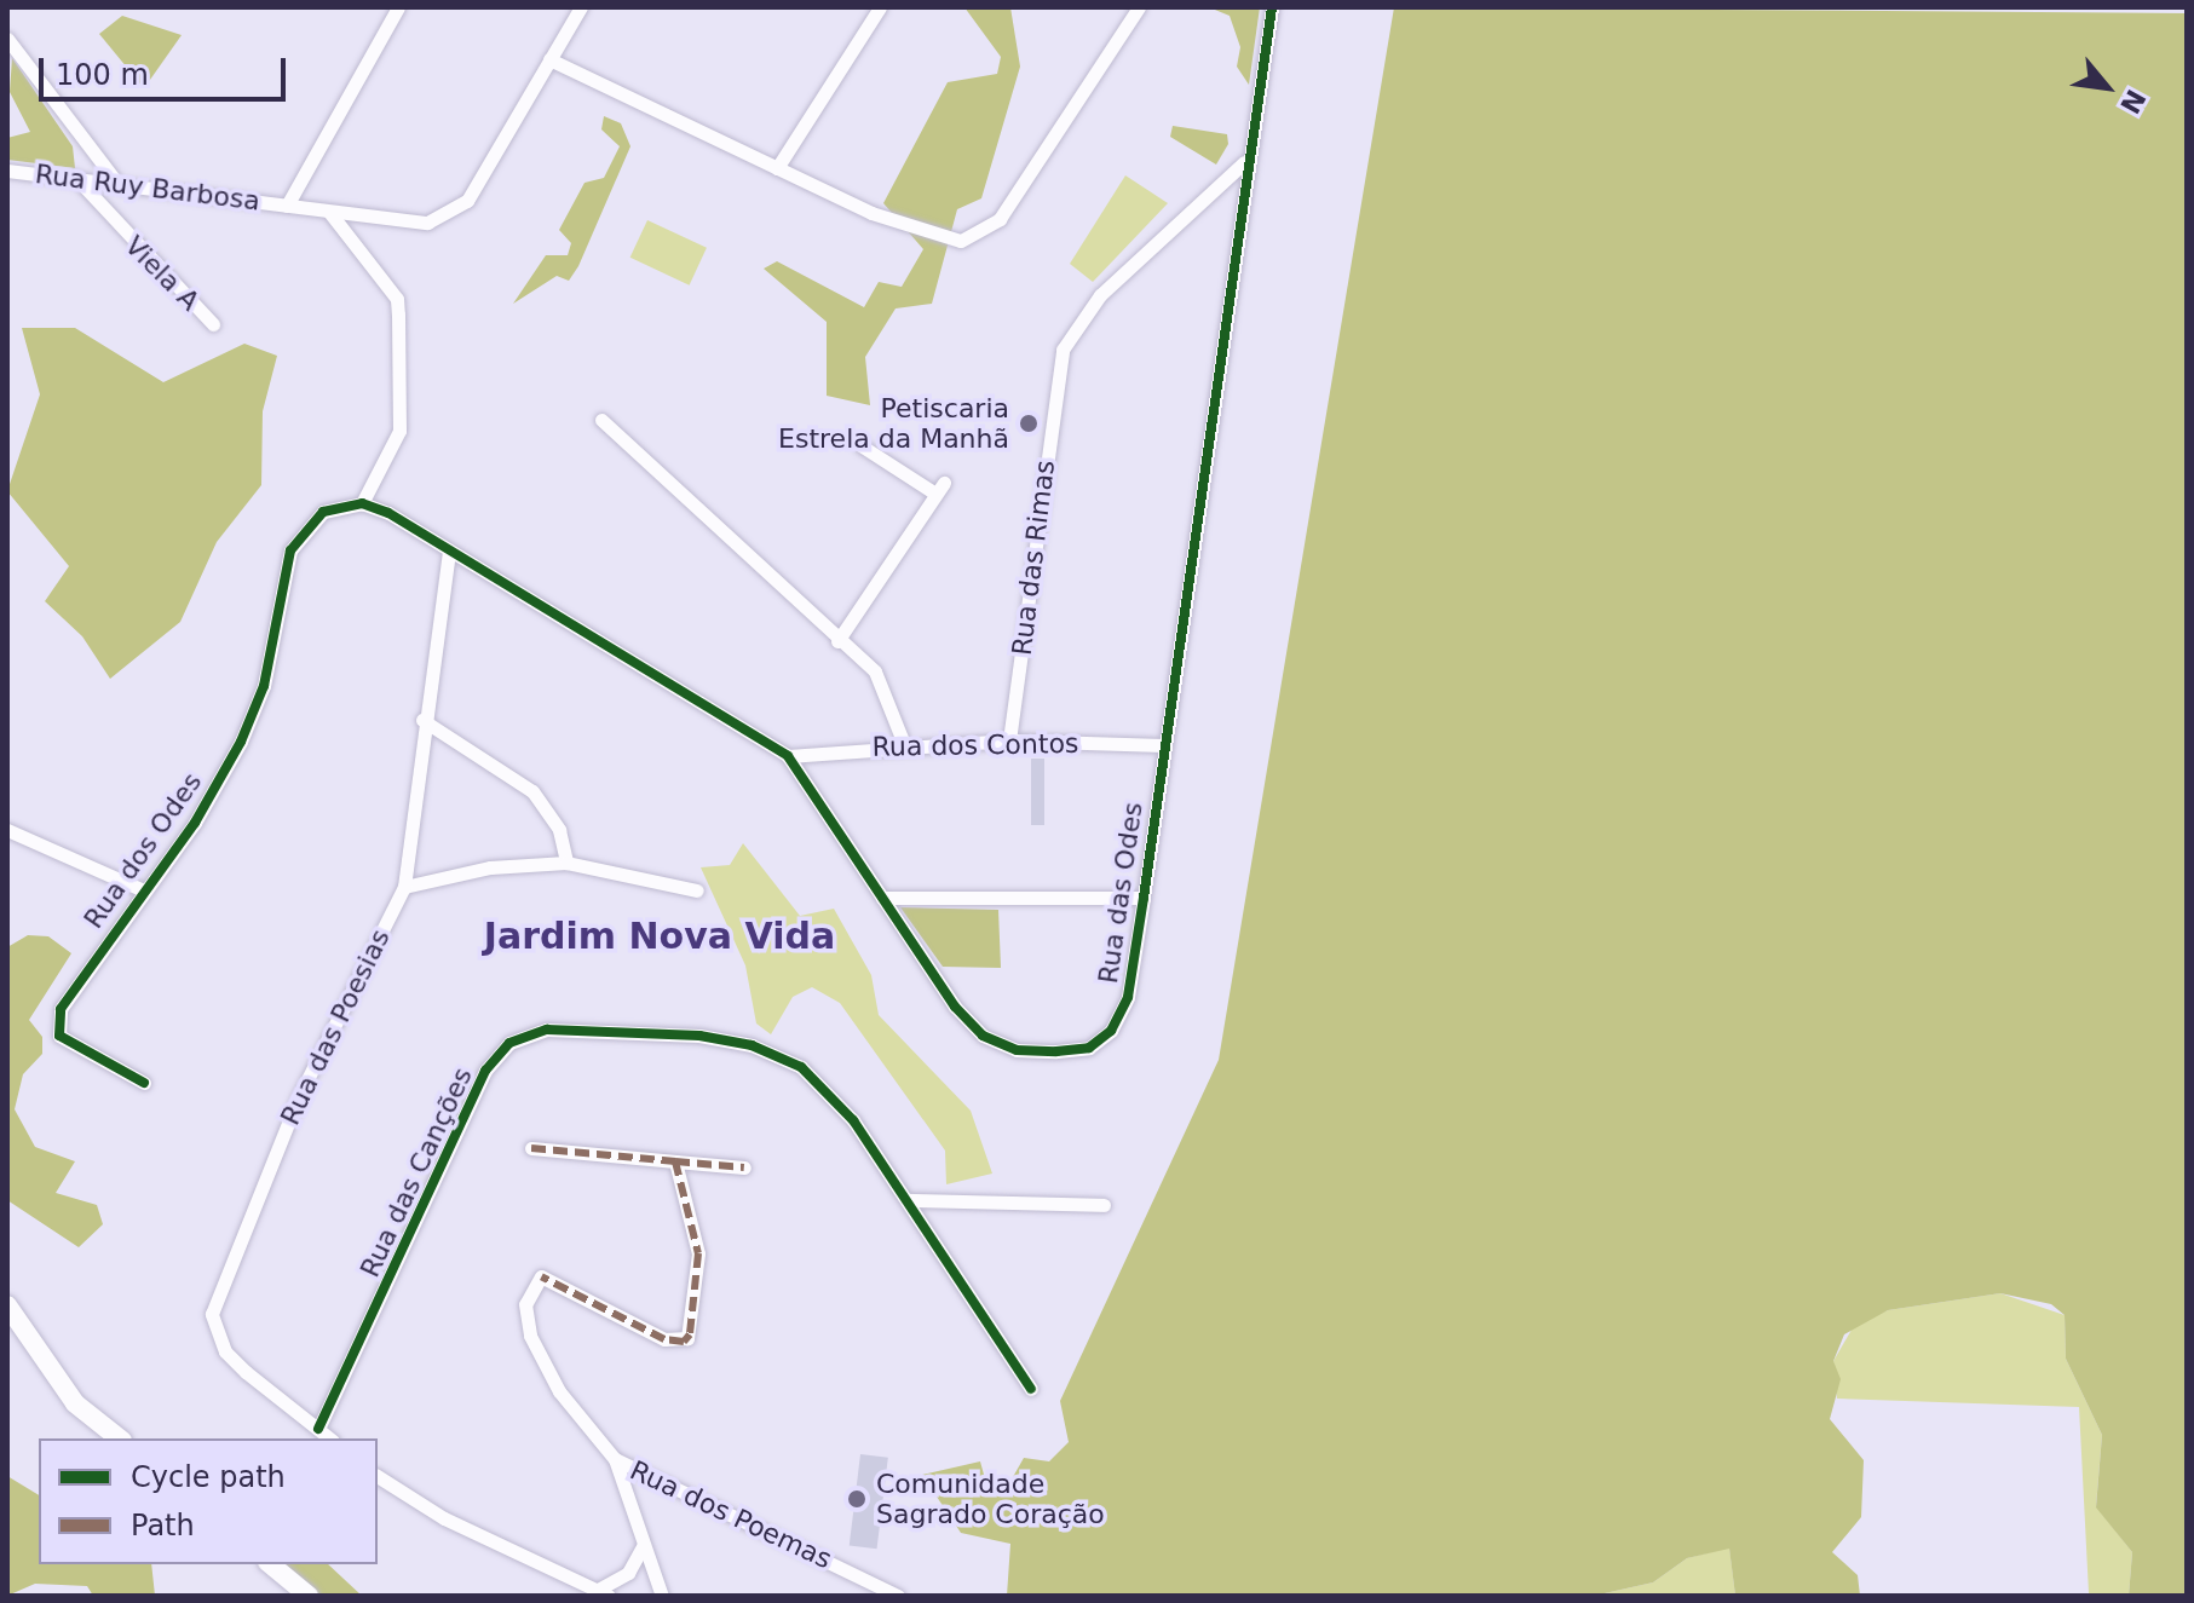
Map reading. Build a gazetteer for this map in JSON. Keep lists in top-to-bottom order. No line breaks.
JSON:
{"streets":{"street":["Rua Ruy Barbosa","Viela A","Rua das Rimas","Rua dos Contos","Rua dos Odes","Rua das Odes","Rua das Poesias","Rua das Canções","Rua dos Poemas"]},"crossings":[["Rua Ruy Barbosa","Viela A"],["Rua das Rimas","Rua dos Contos"],["Rua das Rimas","Rua das Odes"],["Rua dos Contos","Rua das Odes"],["Rua das Odes","Rua das Poesias"],["Rua das Poesias","Rua das Canções"]],"districts":["Jardim Nova Vida"],"places":["Petiscaria Estrela da Manhã","Comunidade Sagrado Coração"],"legend":["Cycle path","Path"],"scale_bar":"100 m","north":"bottom right"}
